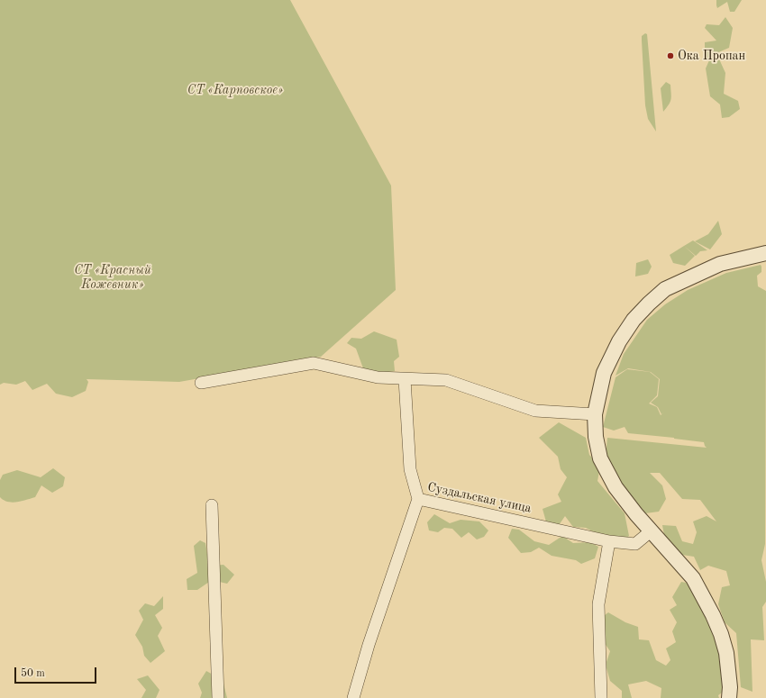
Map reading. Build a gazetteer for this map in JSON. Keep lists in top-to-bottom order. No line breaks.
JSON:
{"streets":{"street":["Суздальская улица"]},"parks":["СТ «Карповское»","СТ «Красный Кожевник»"],"places":["Ока Пропан"],"scale_bar":"50 m"}
